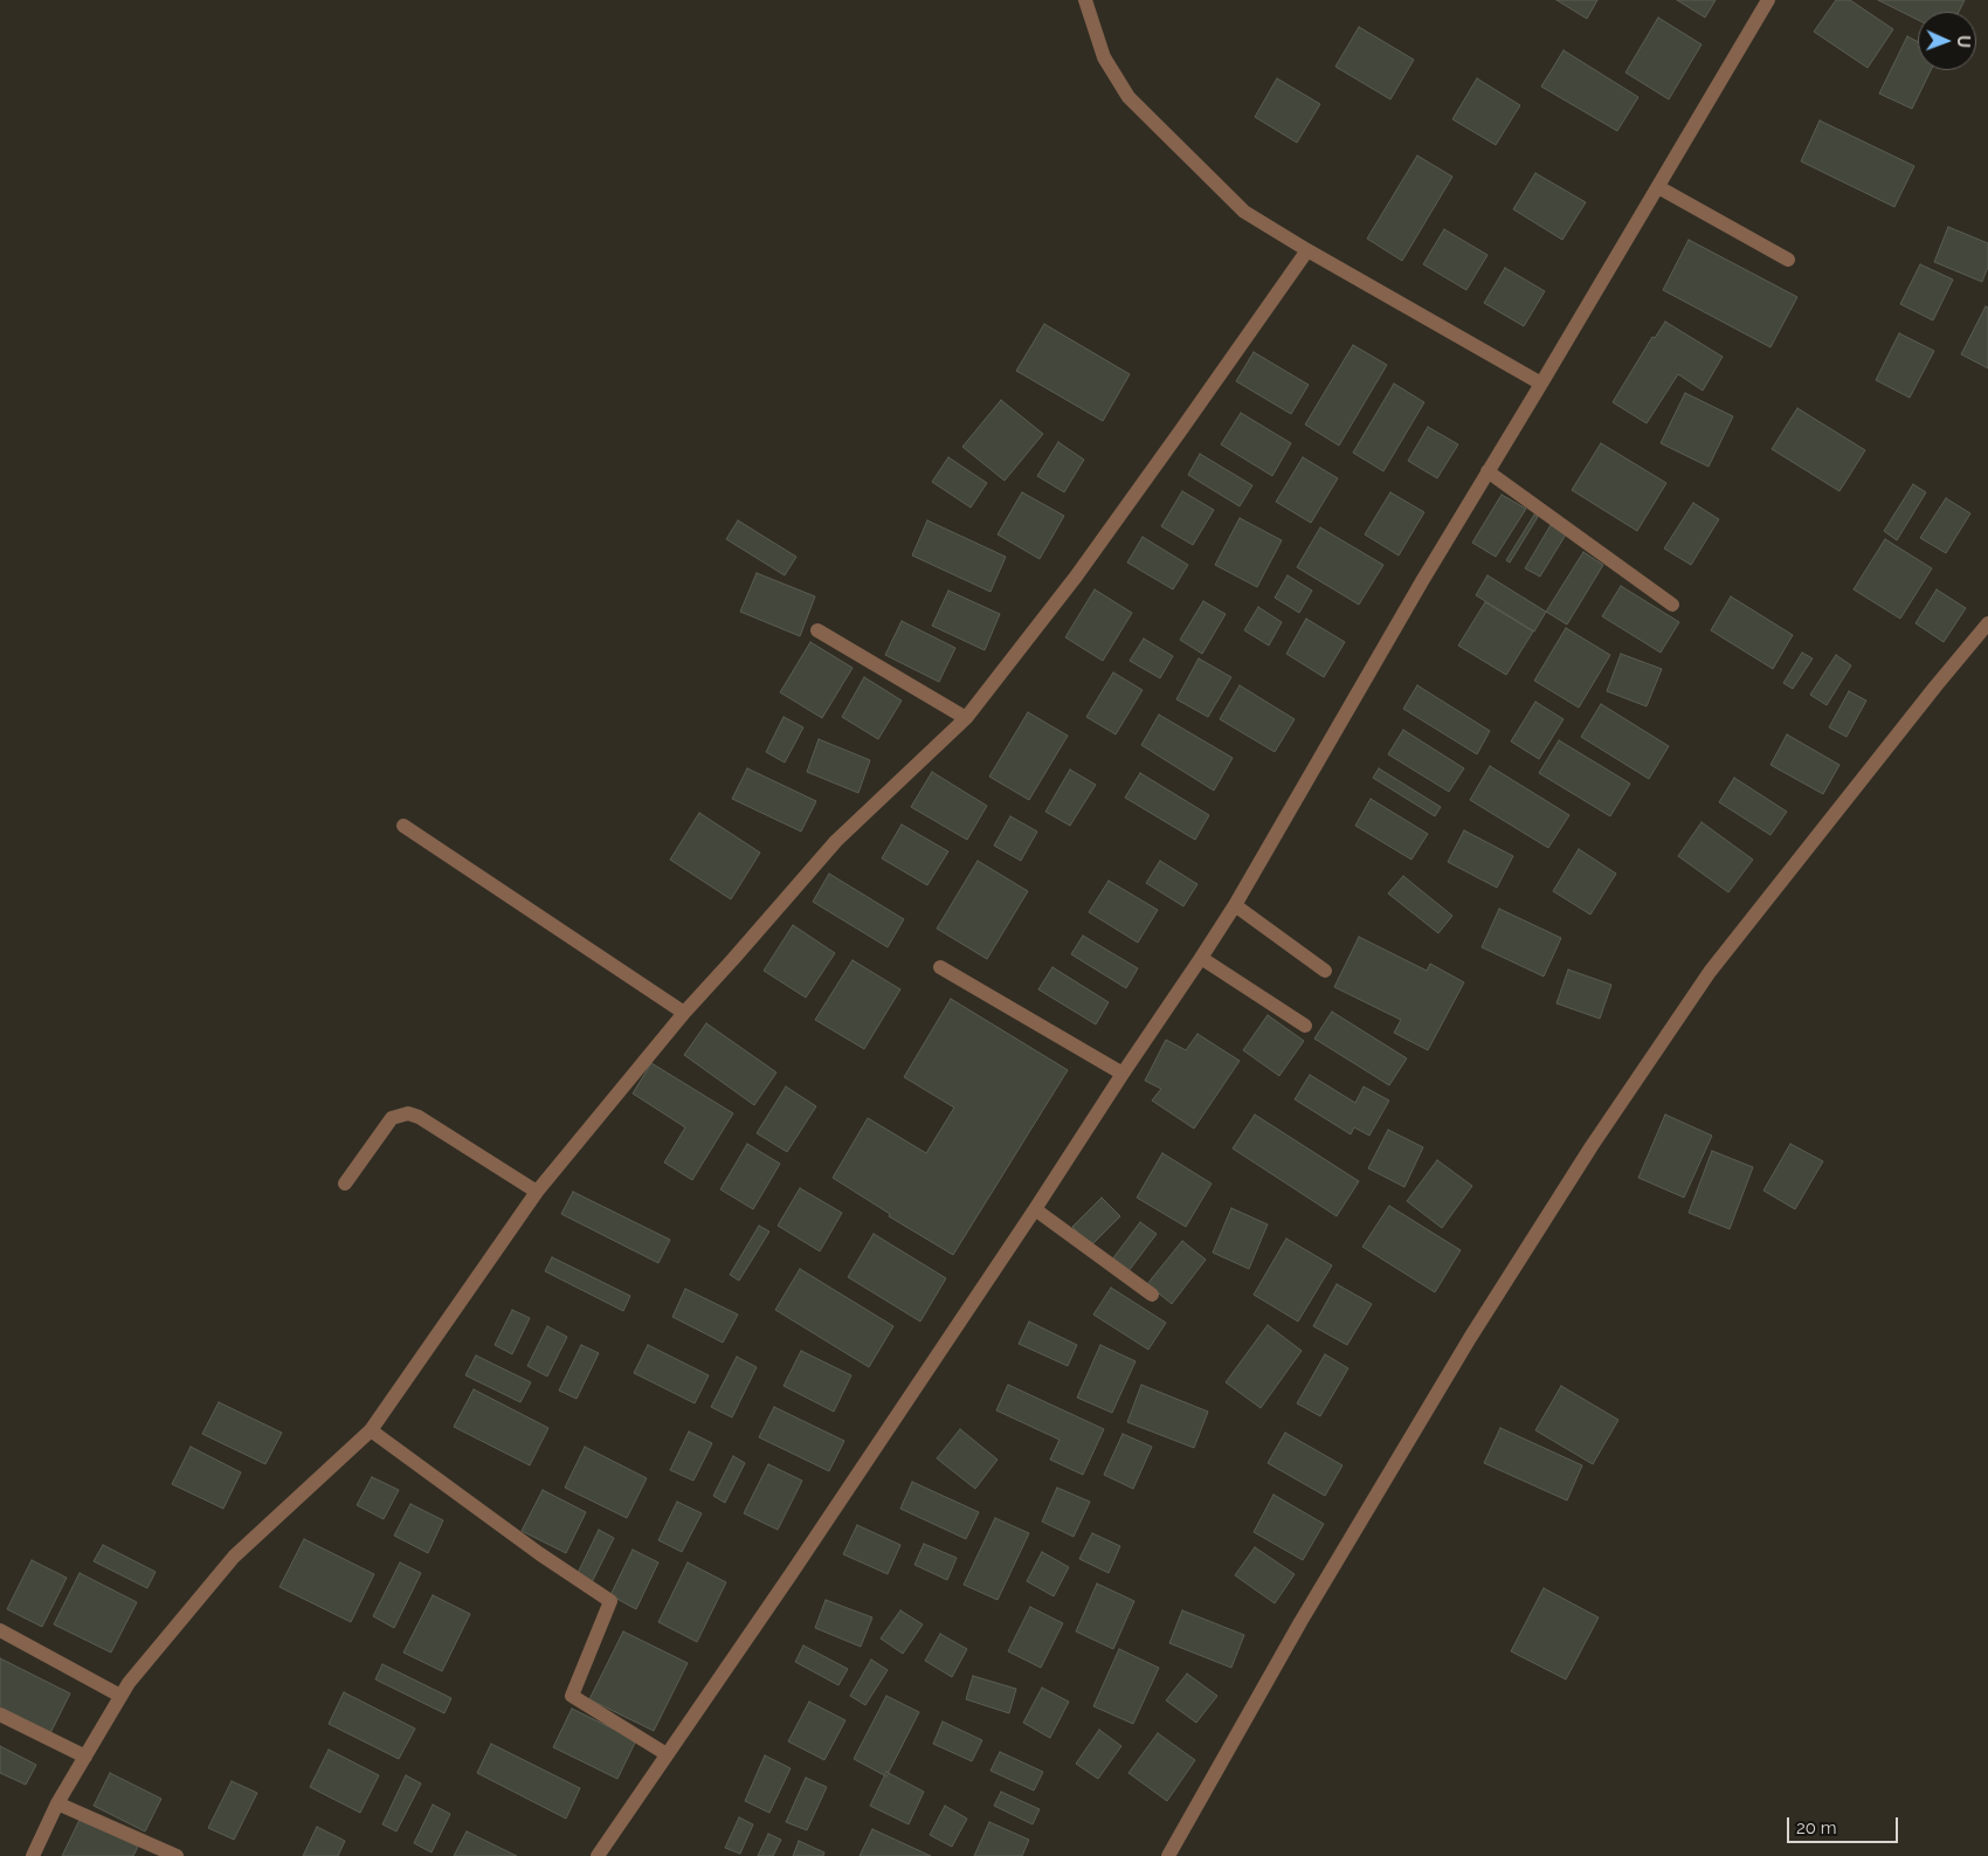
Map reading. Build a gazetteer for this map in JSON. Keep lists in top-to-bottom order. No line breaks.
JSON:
{"scale_bar":"20 m","north":"right"}
